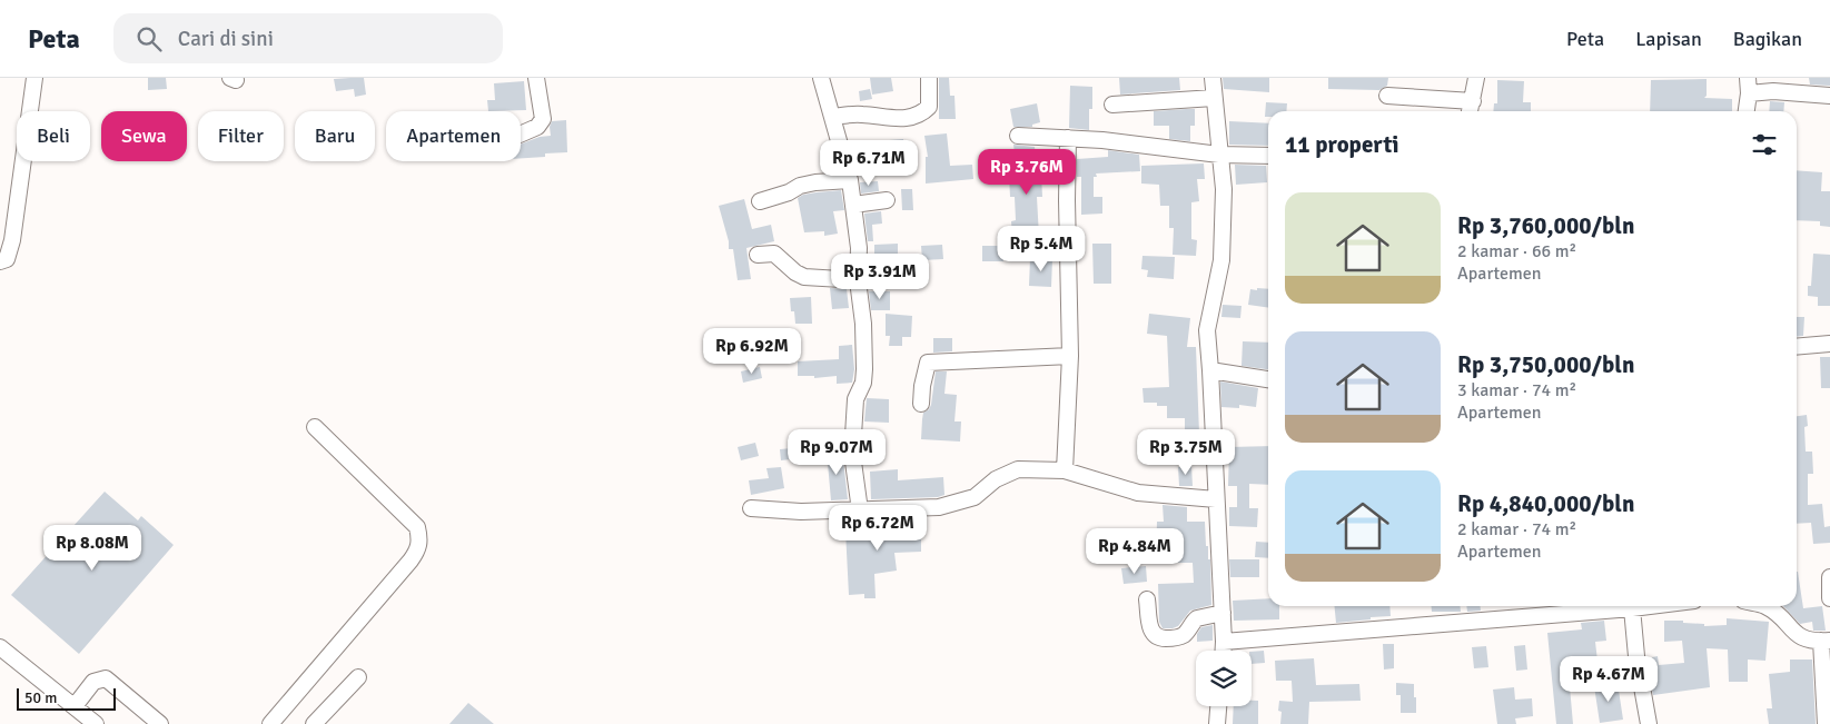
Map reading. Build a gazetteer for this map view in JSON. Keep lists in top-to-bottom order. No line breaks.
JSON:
{"scale_bar":"50 m","page":{"header":"Peta","search":"Cari di sini","nav":["Peta","Lapisan","Bagikan"],"chip":["Beli","Sewa","Filter","Baru","Apartemen"],"heading":"11 properti","price":["Rp 6.71M","Rp 3.76M","Rp 5.4M","Rp 3.91M","Rp 6.92M","Rp 9.07M","Rp 3.75M","Rp 6.72M","Rp 8.08M","Rp 4.84M","Rp 4.67M"],"list":[{"name":"Rp 3,760,000/bln","note":"2 kamar · 66 m² · Apartemen"},{"name":"Rp 3,750,000/bln","note":"3 kamar · 74 m² · Apartemen"},{"name":"Rp 4,840,000/bln","note":"2 kamar · 74 m² · Apartemen"}],"scale":"50 m"}}
